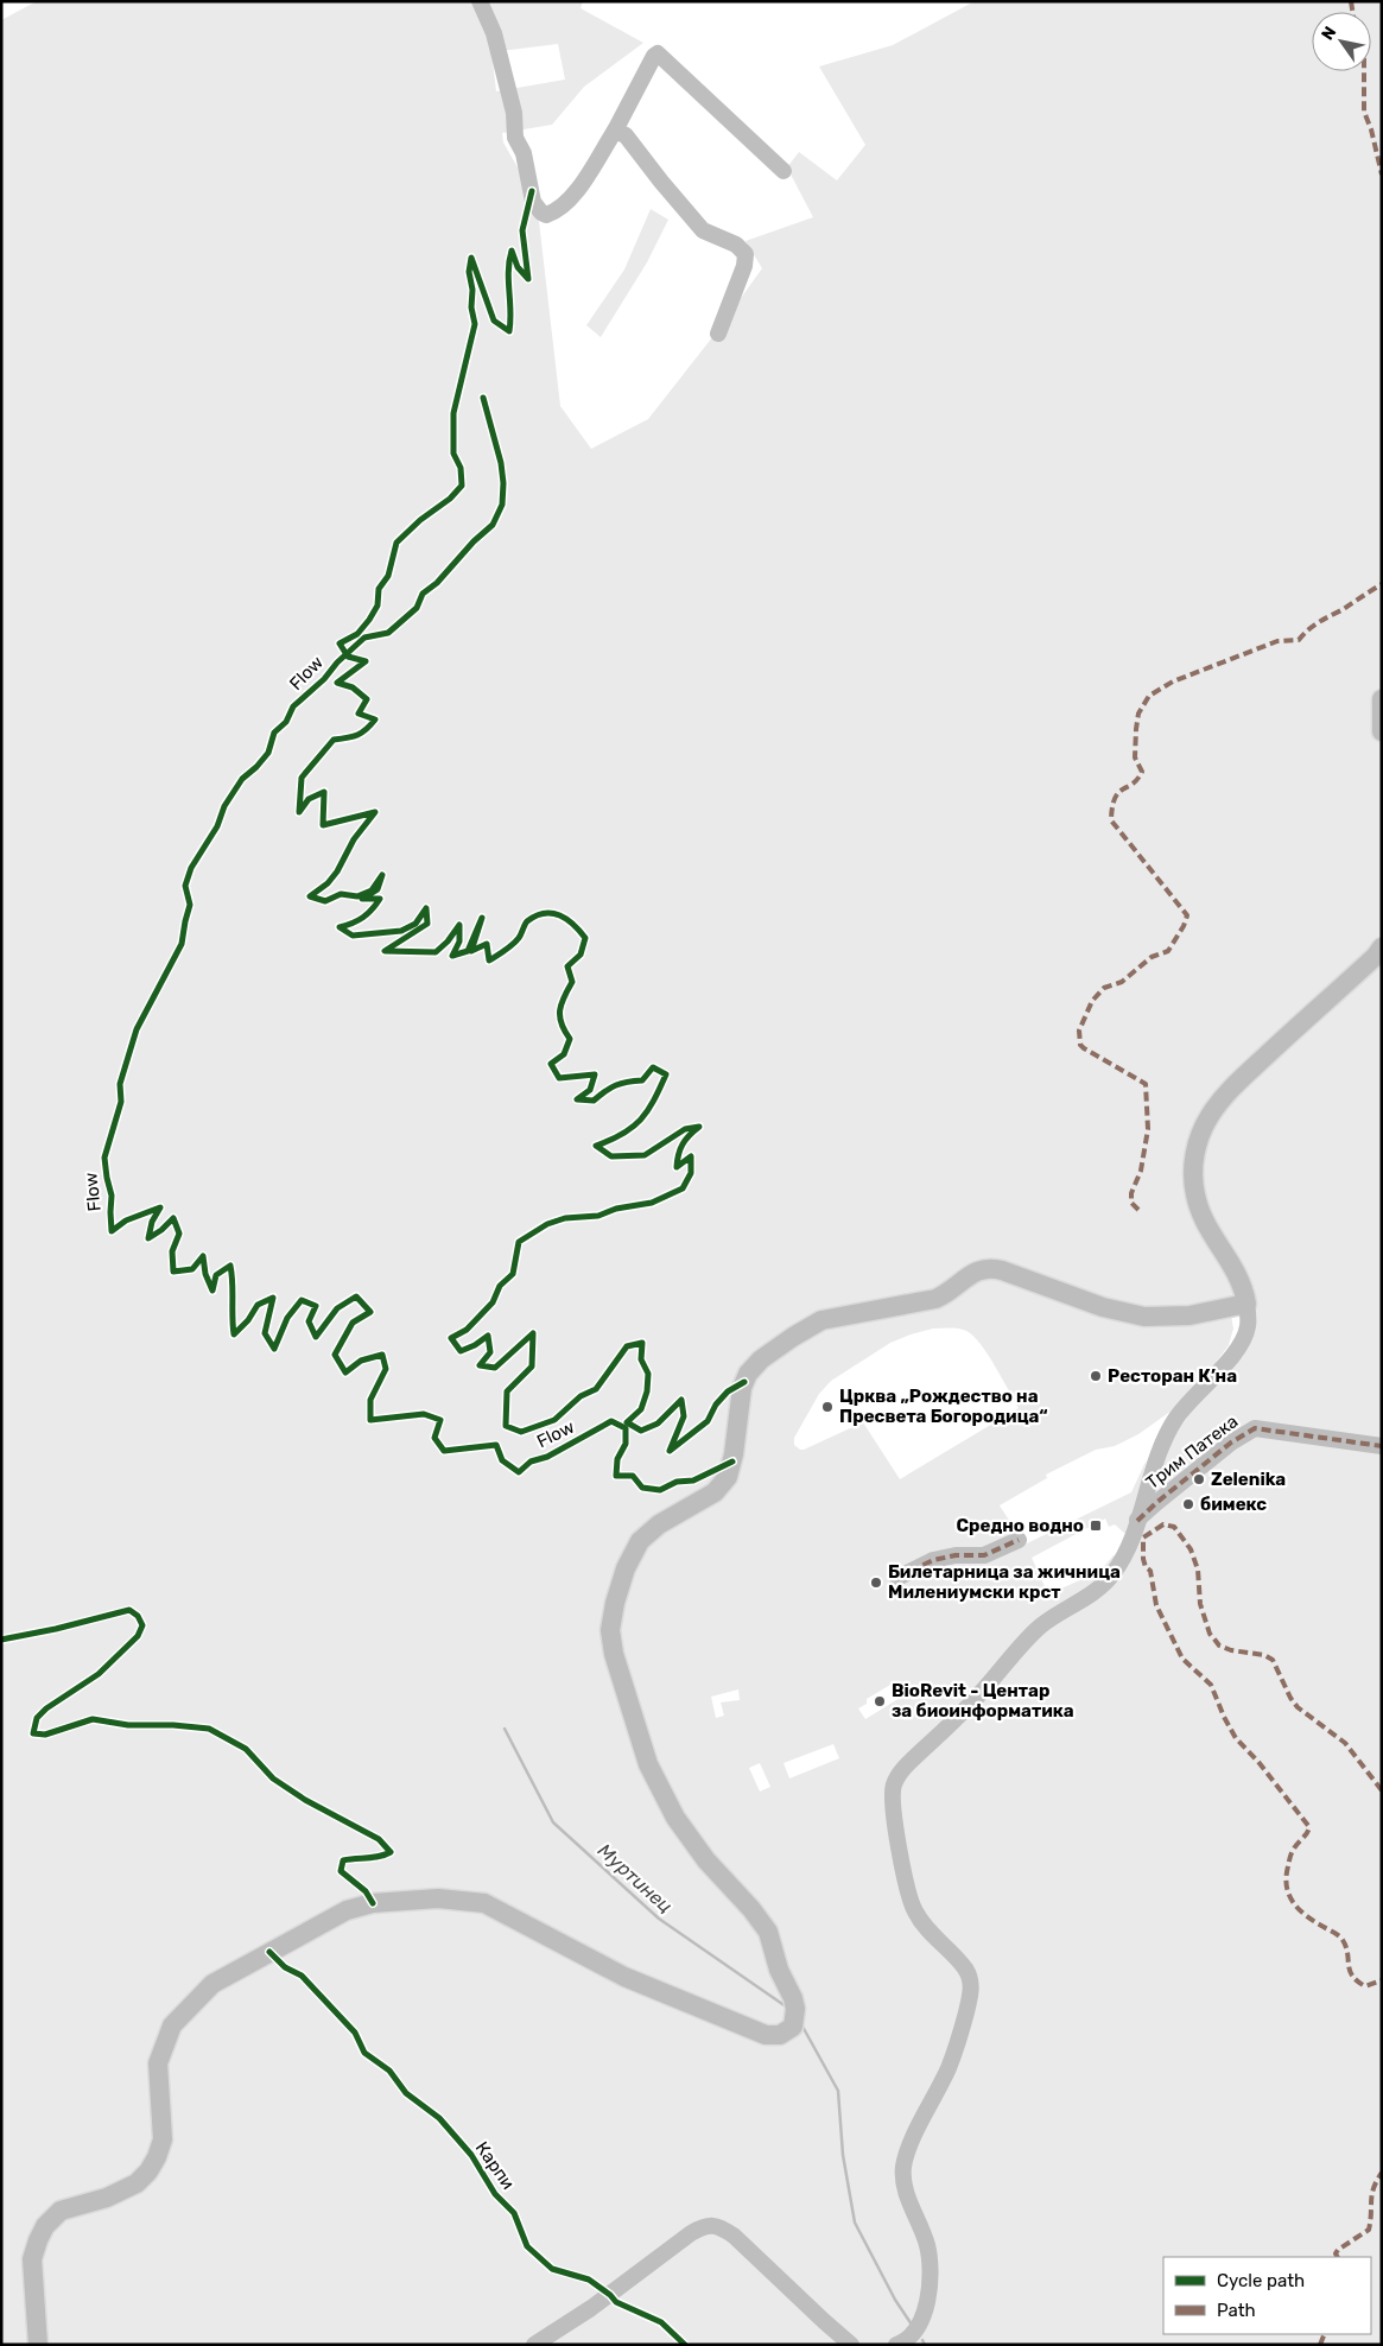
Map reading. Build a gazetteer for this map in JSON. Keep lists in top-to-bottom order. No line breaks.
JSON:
{"streets":{"street":["Трим Патека"],"cycle path":["Flow","Карпи"]},"water":["Муртинец"],"places":{"other":["Ресторан К’на","Црква „Рождество на Пресвета Богородица“","Zelenika","бимекс","Билетарница за жичница Милениумски крст","BioRevit - Центар за биоинформатика"],"transit":["Средно водно"]},"legend":["Cycle path","Path"],"north":"top left"}
